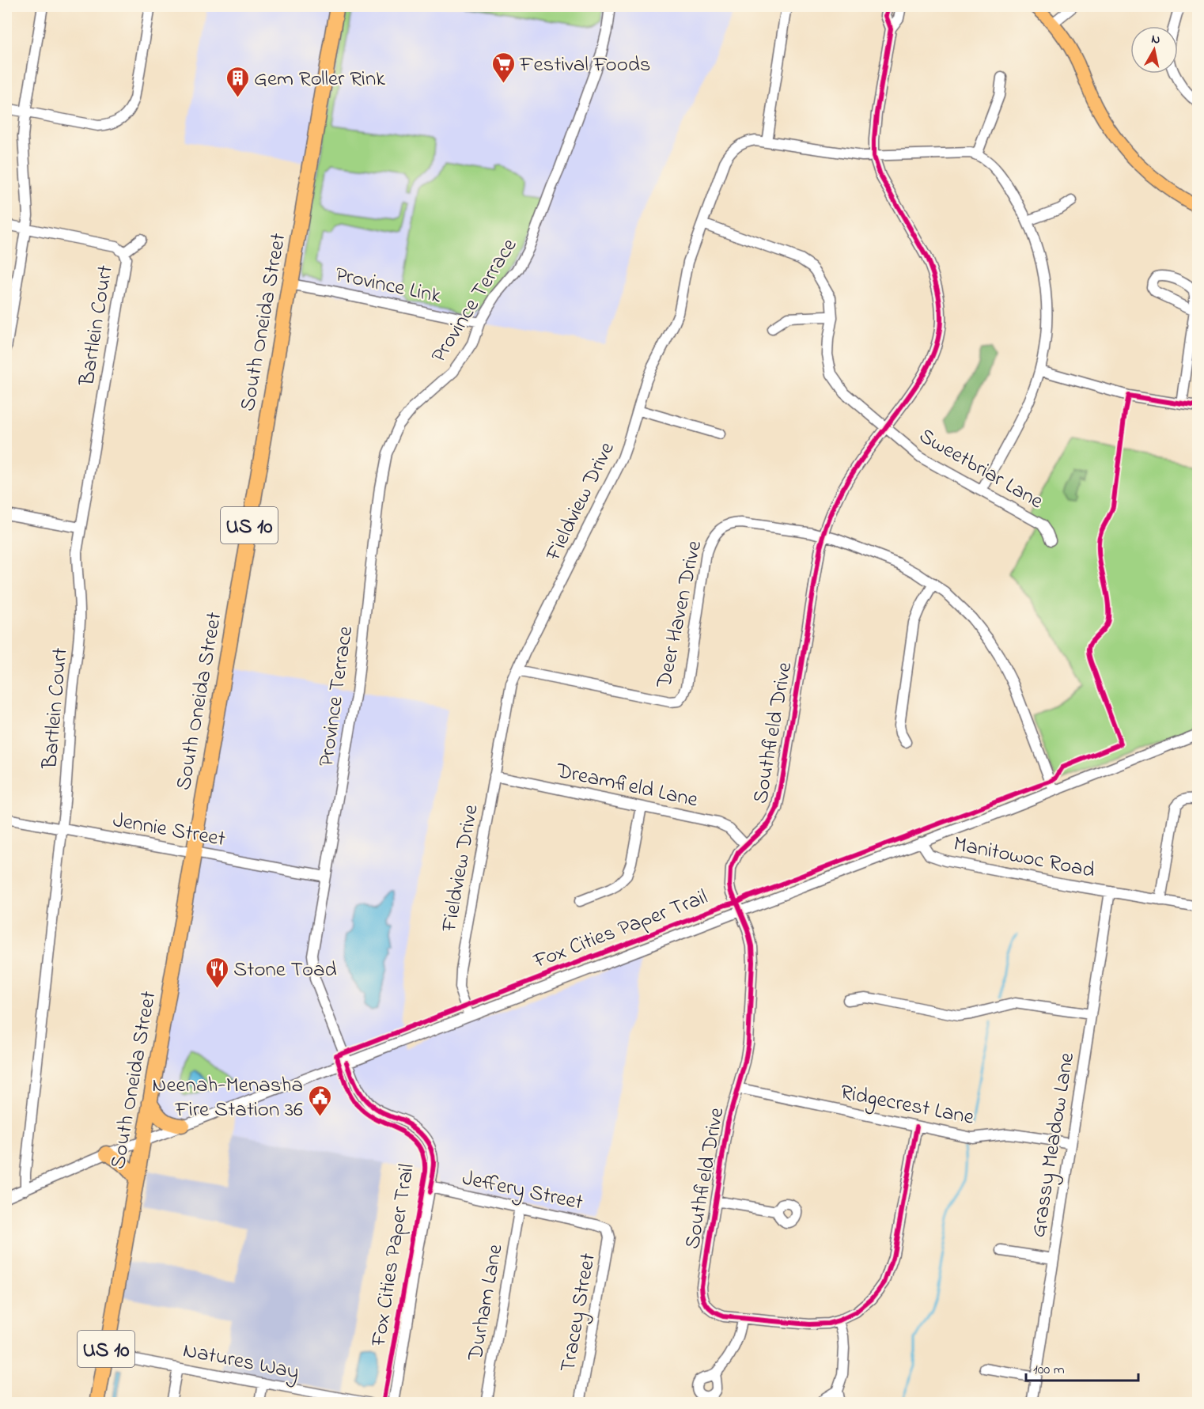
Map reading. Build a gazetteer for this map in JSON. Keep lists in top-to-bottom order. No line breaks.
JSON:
{"streets":{"highway":["South Oneida Street","US 10"],"street":["Province Link","Province Terrace","Bartlein Court","Sweetbriar Lane","Fieldview Drive","Deer Haven Drive","Southfield Drive","Dreamfield Lane","Jennie Street","Manitowoc Road","Ridgecrest Lane","Grassy Meadow Lane","Jeffery Street","Durham Lane","Tracey Street","Natures Way"],"cycle path":["Fox Cities Paper Trail"]},"crossings":[["Province Link","Province Terrace"],["Province Link","South Oneida Street"],["Province Terrace","Jennie Street"],["Province Terrace","Jeffery Street"],["South Oneida Street","Jennie Street"],["South Oneida Street","Natures Way"],["Bartlein Court","Jennie Street"],["Sweetbriar Lane","Fieldview Drive"],["Sweetbriar Lane","Southfield Drive"],["Fieldview Drive","Deer Haven Drive"],["Fieldview Drive","Southfield Drive"],["Fieldview Drive","Dreamfield Lane"],["Deer Haven Drive","Southfield Drive"],["Southfield Drive","Dreamfield Lane"],["Southfield Drive","Ridgecrest Lane"],["Manitowoc Road","Grassy Meadow Lane"],["Ridgecrest Lane","Grassy Meadow Lane"],["Jeffery Street","Durham Lane"],["Jeffery Street","Tracey Street"]],"places":{"supermarket":["Festival Foods"],"building":["Gem Roller Rink"],"restaurant":["Stone Toad"],"public building":["Neenah-Menasha Fire Station 36"]},"scale_bar":"100 m","north":"top"}
